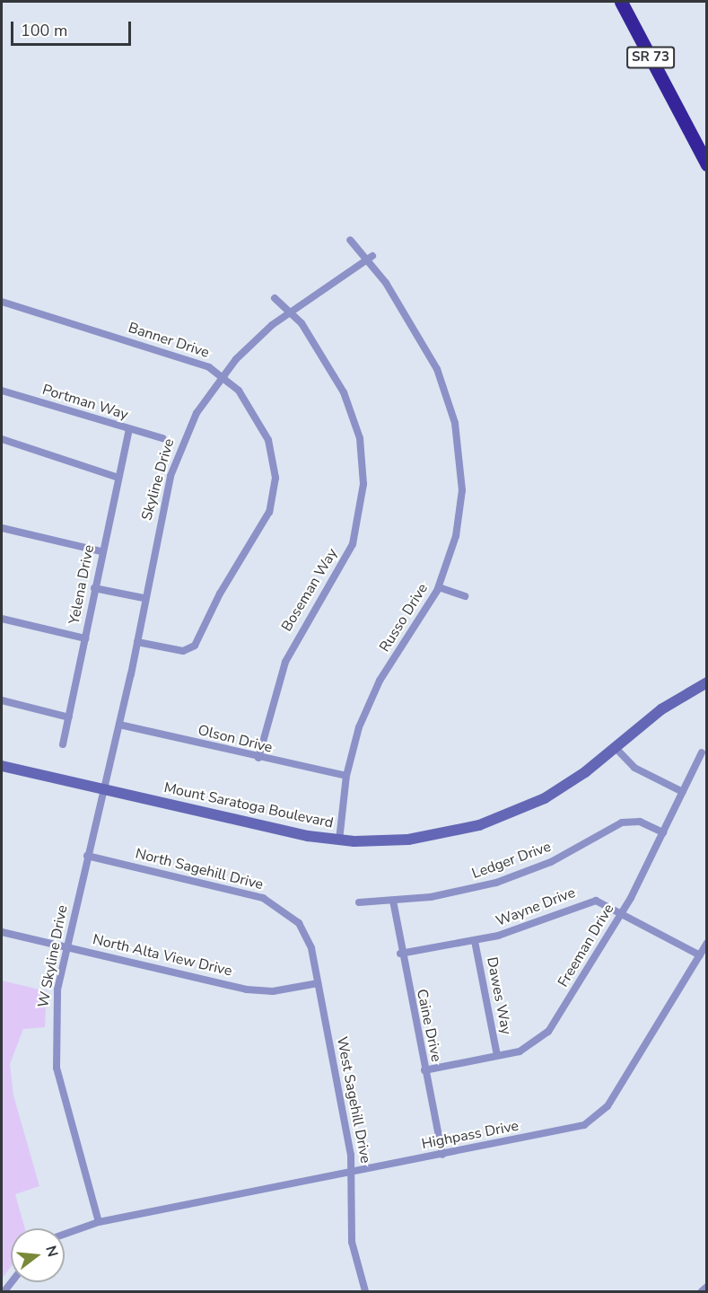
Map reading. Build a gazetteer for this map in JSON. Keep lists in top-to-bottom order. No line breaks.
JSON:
{"streets":{"highway":["SR 73"],"street":["Banner Drive","Portman Way","Skyline Drive","Yelena Drive","Boseman Way","Russo Drive","Olson Drive","Mount Saratoga Boulevard","Ledger Drive","North Sagehill Drive","Wayne Drive","Freeman Drive","North Alta View Drive","W Skyline Drive","Dawes Way","Caine Drive","West Sagehill Drive","Highpass Drive"]},"crossings":[["Banner Drive","Skyline Drive"],["Portman Way","Yelena Drive"],["Skyline Drive","Boseman Way"],["Skyline Drive","Russo Drive"],["Skyline Drive","Olson Drive"],["Skyline Drive","Mount Saratoga Boulevard"],["Skyline Drive","W Skyline Drive"],["Boseman Way","Olson Drive"],["Russo Drive","Olson Drive"],["Russo Drive","Mount Saratoga Boulevard"],["Mount Saratoga Boulevard","W Skyline Drive"],["Ledger Drive","Freeman Drive"],["Ledger Drive","Caine Drive"],["North Sagehill Drive","North Alta View Drive"],["North Sagehill Drive","W Skyline Drive"],["North Sagehill Drive","West Sagehill Drive"],["Wayne Drive","Freeman Drive"],["Wayne Drive","Dawes Way"],["Wayne Drive","Caine Drive"],["Wayne Drive","Highpass Drive"],["Freeman Drive","Dawes Way"],["Freeman Drive","Caine Drive"],["North Alta View Drive","W Skyline Drive"],["North Alta View Drive","West Sagehill Drive"],["W Skyline Drive","Highpass Drive"],["Caine Drive","Highpass Drive"],["West Sagehill Drive","Highpass Drive"]],"scale_bar":"100 m","north":"right"}
